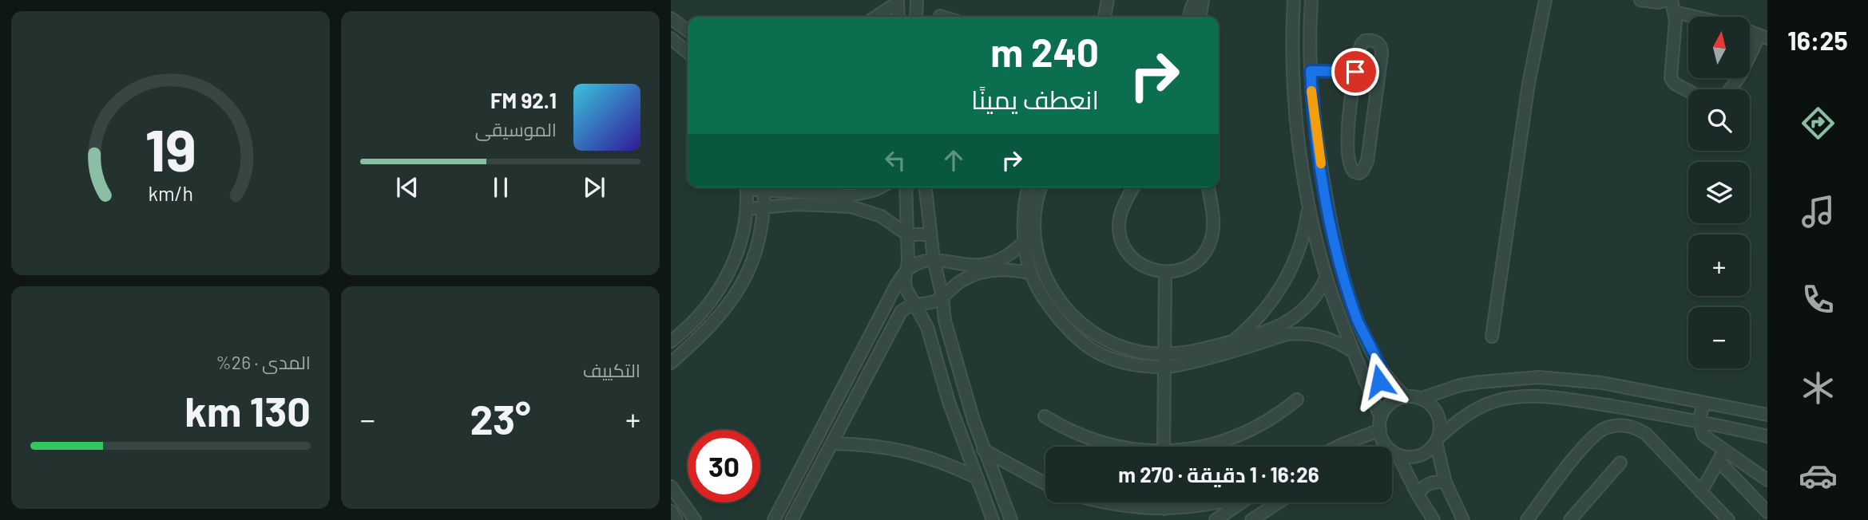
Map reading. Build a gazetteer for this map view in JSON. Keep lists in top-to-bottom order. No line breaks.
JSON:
{"north":"top","page":{"tabs":"16:25","map_buttons":["+","−"],"turn":["240 m","انعطف يمينًا"],"song":["92.1 FM","الموسيقى"],"tile":["التكييف",["المدى · 26%","130 km"]],"heat":["−","23°","+"],"limit":"30","trip":"16:26 · 1 دقيقة · 270 m","gauge":["19","km/h"]}}
